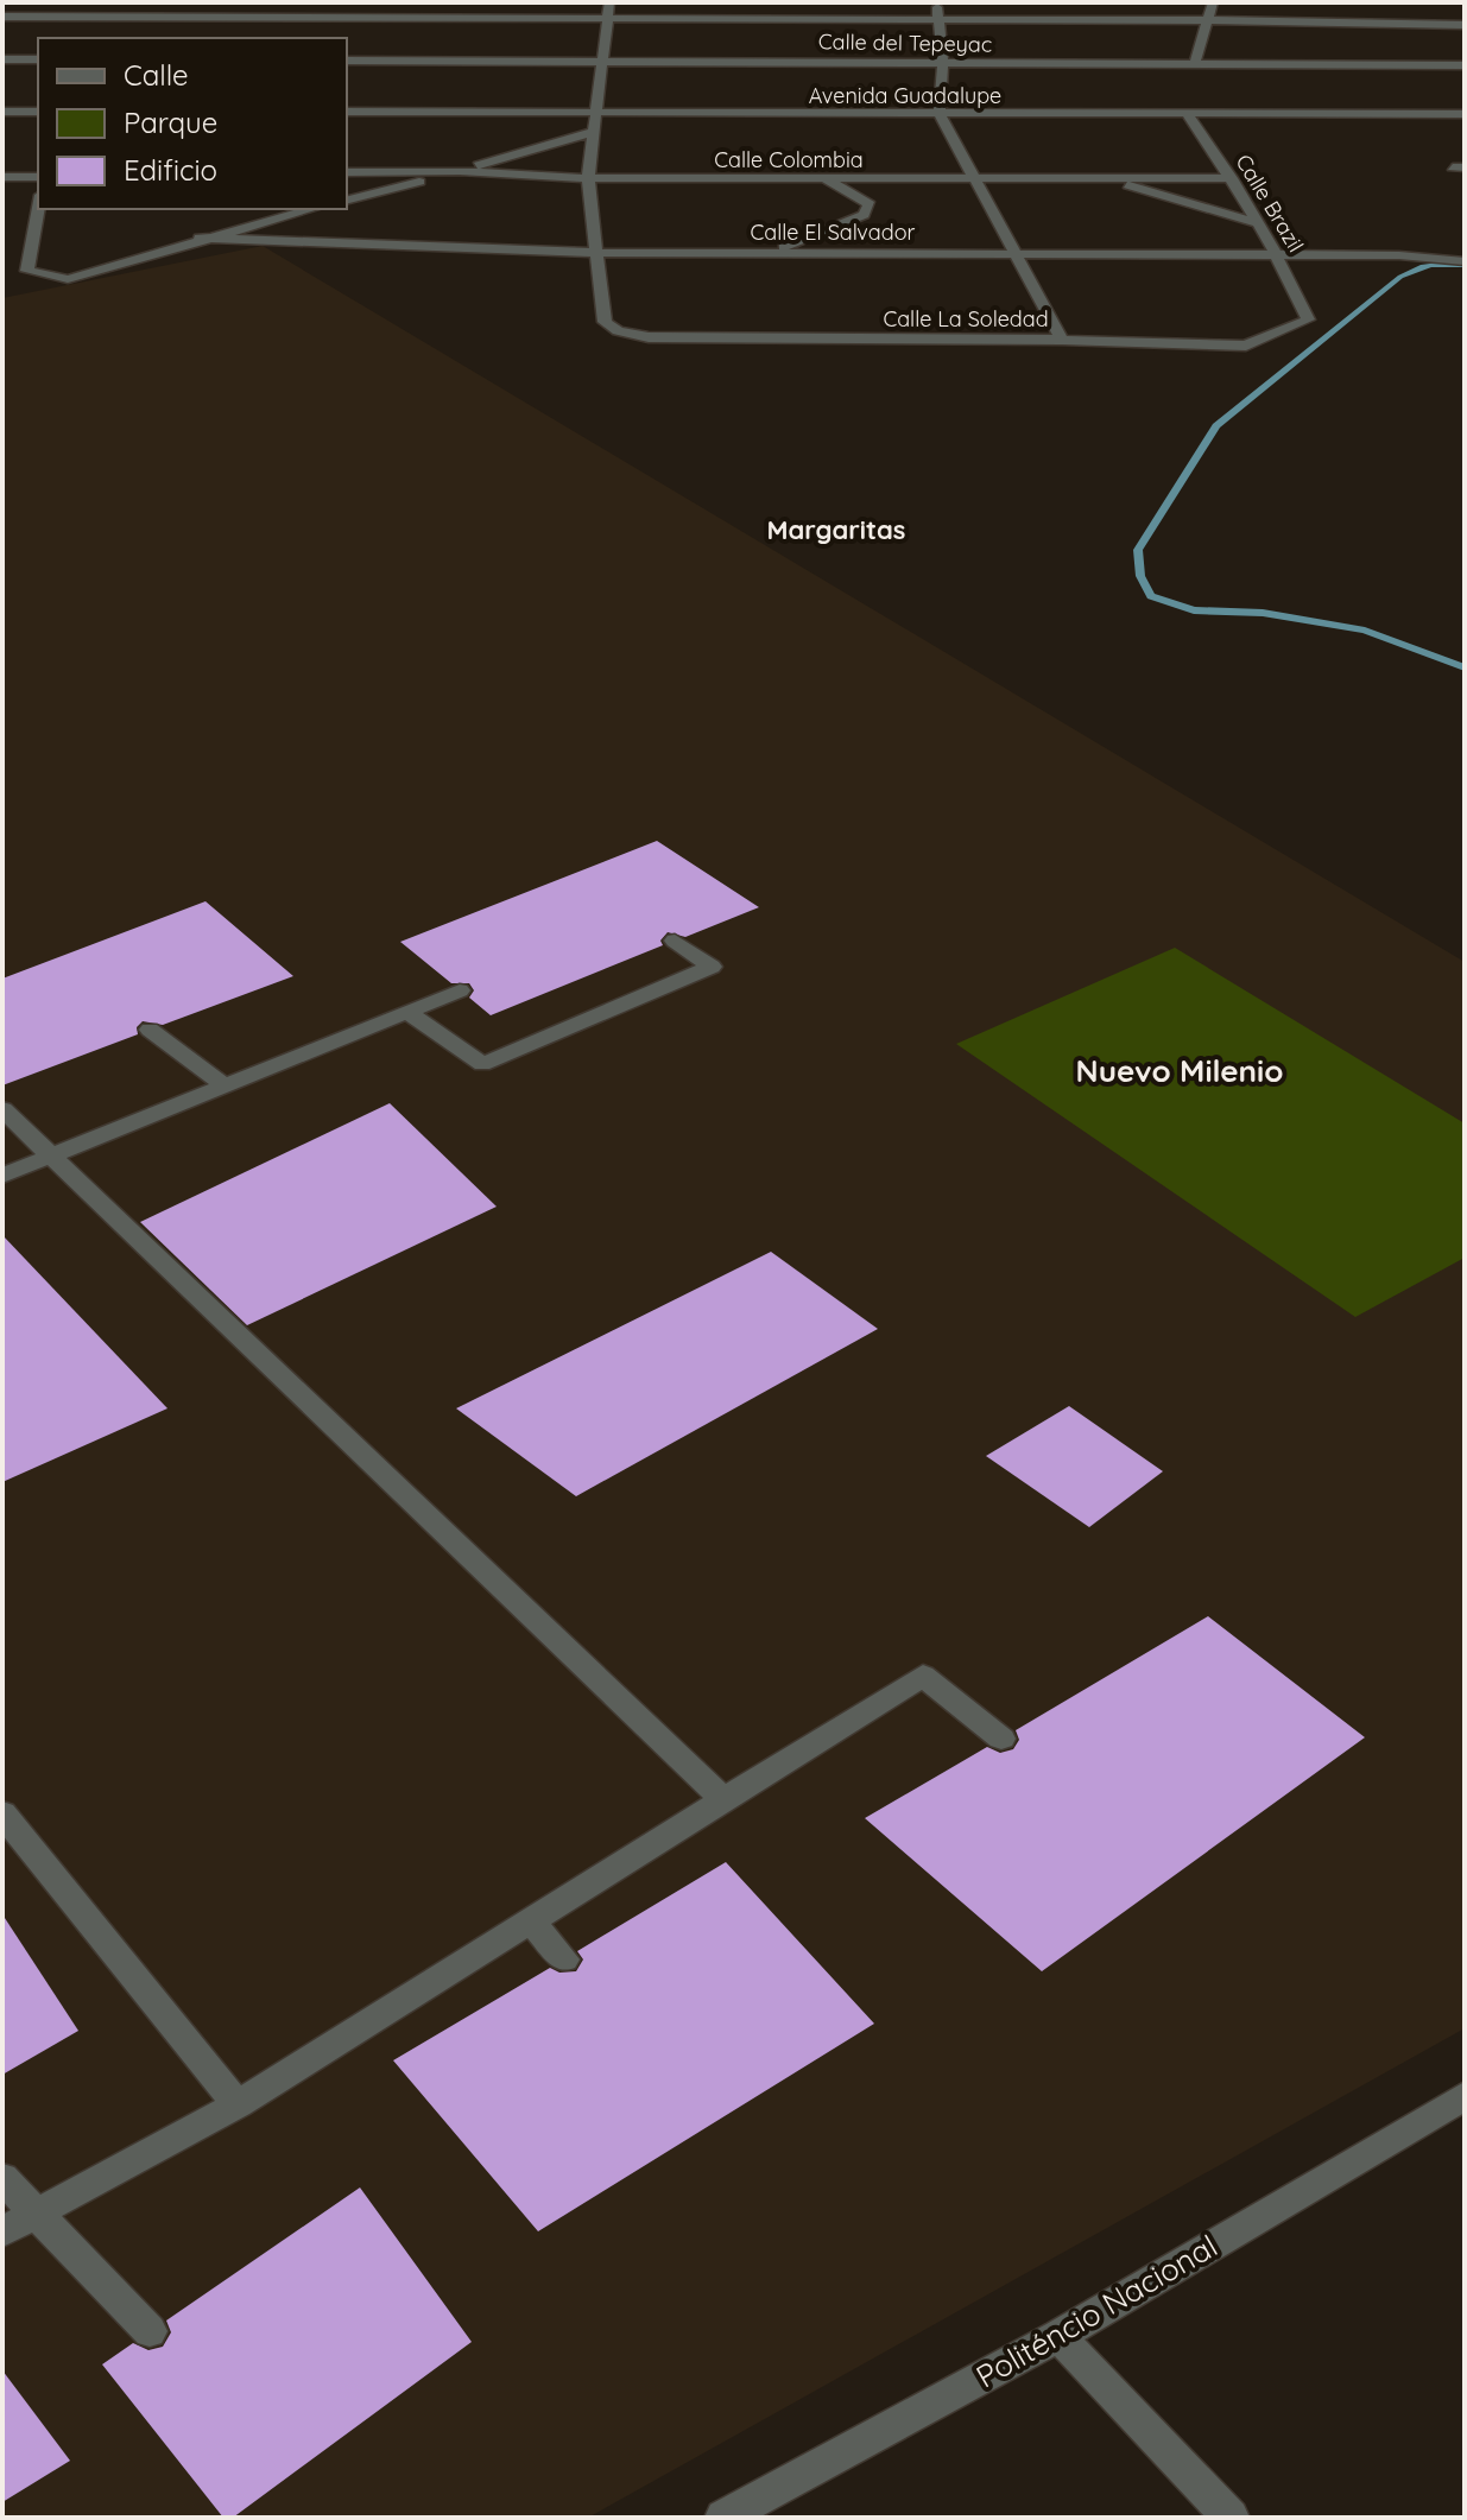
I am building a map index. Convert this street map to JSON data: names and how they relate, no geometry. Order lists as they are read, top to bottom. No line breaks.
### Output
{"streets":{"street":["Calle del Tepeyac","Avenida Guadalupe","Calle Colombia","Calle Brazil","Calle El Salvador","Calle La Soledad","Politéncio Nacional"]},"crossings":[["Avenida Guadalupe","Calle Brazil"],["Calle Colombia","Calle Brazil"],["Calle Brazil","Calle El Salvador"],["Calle Brazil","Calle La Soledad"],["Calle El Salvador","Calle La Soledad"]],"districts":["Margaritas","Nuevo Milenio"],"legend":["Calle","Parque","Edificio"]}
